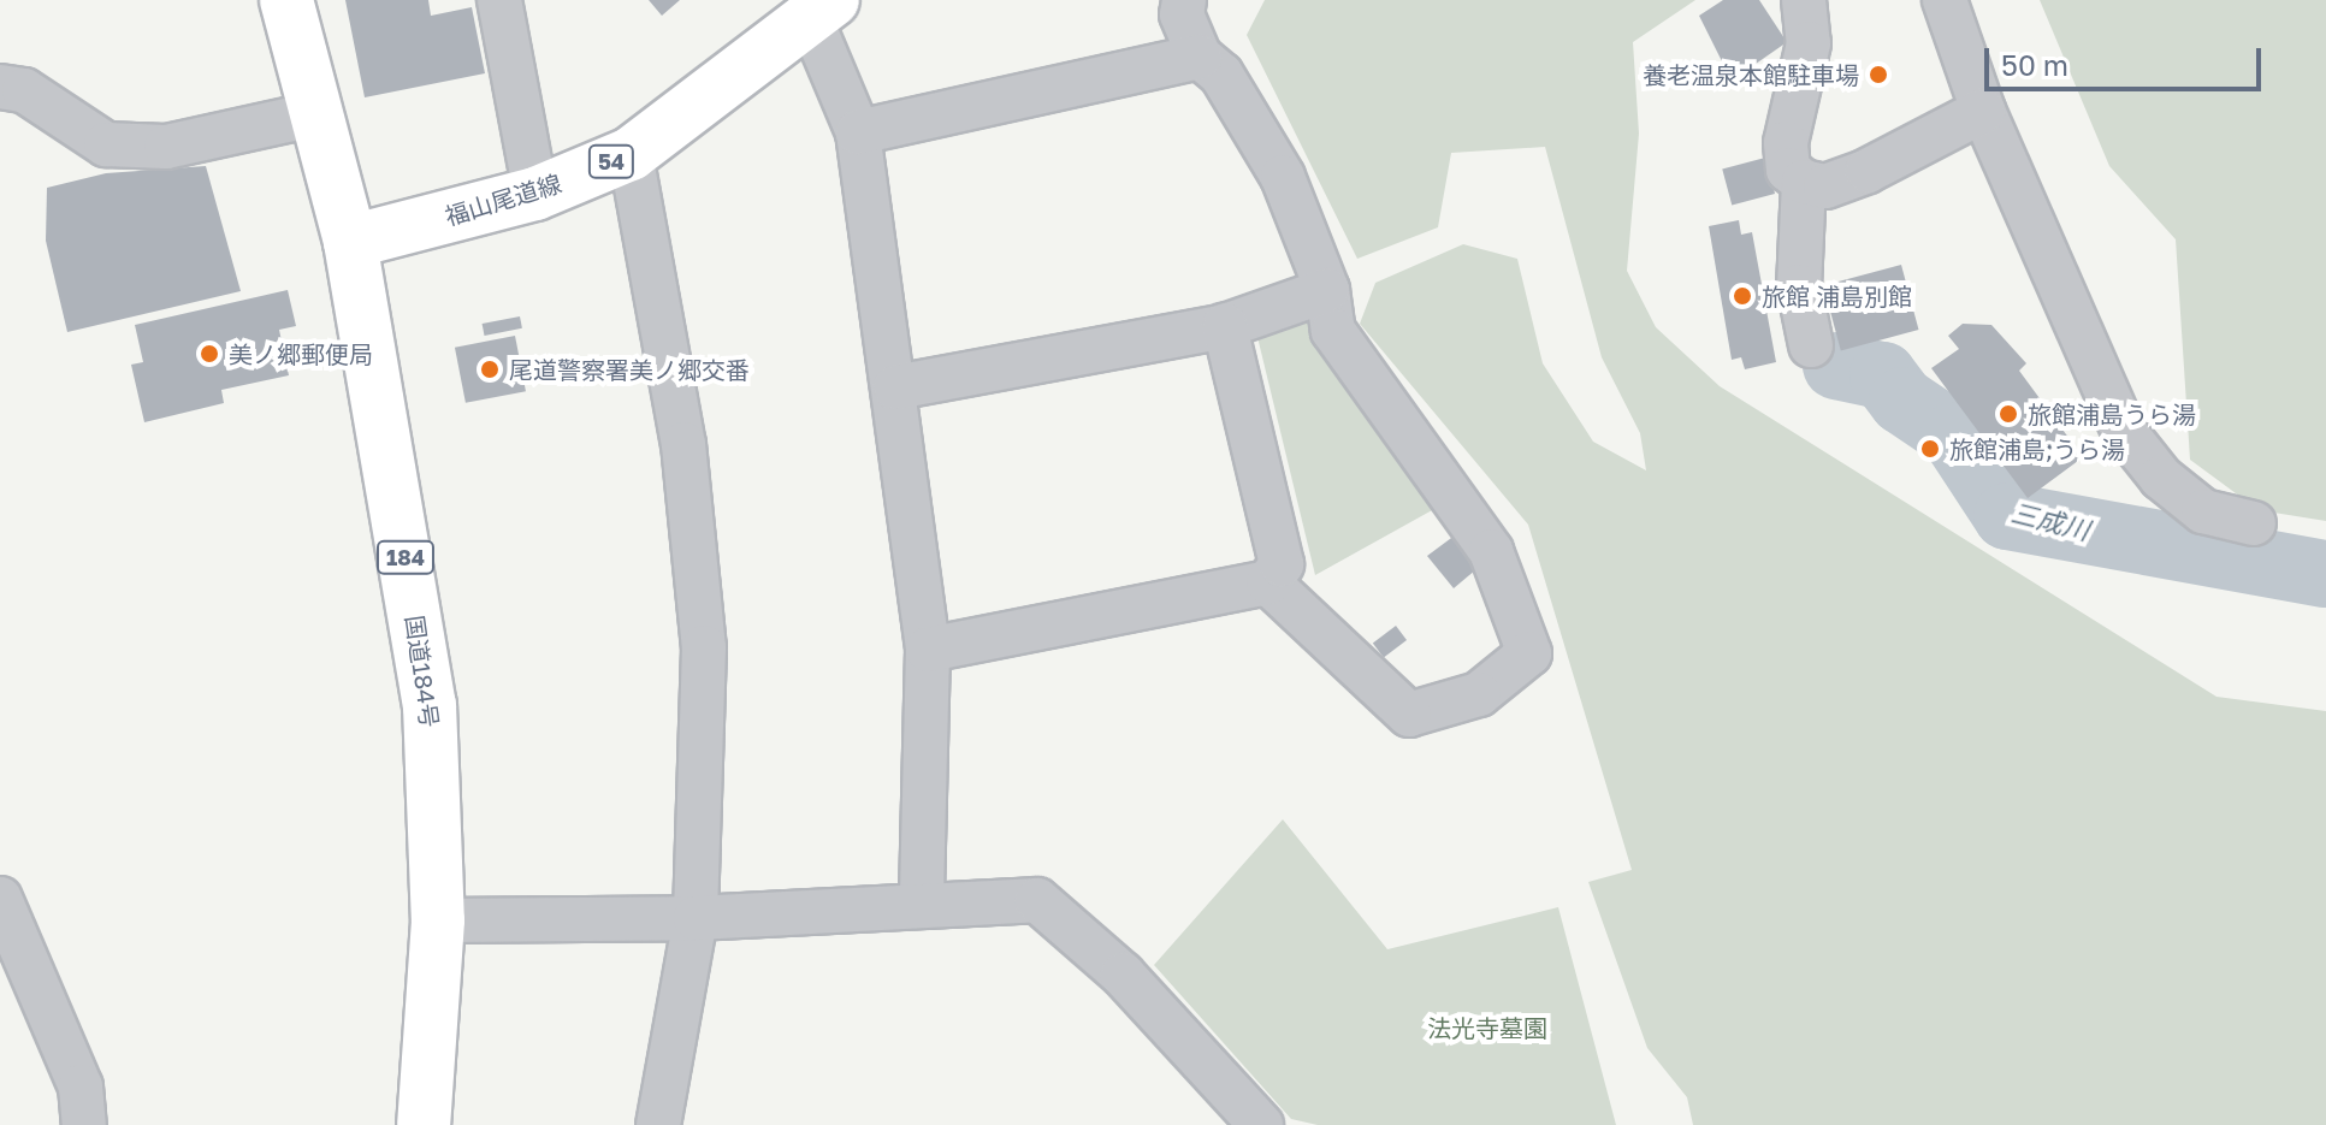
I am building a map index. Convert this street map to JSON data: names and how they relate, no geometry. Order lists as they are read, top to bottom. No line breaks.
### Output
{"streets":{"main road":["54","福山尾道線","184","国道184号"]},"crossings":[["福山尾道線","国道184号"]],"water":["三成川"],"parks":["法光寺墓園"],"places":["養老温泉本館駐車場","旅館 浦島別館","美ノ郷郵便局","尾道警察署美ノ郷交番","旅館浦島うら湯","旅館浦島;うら湯"],"scale_bar":"50 m"}
